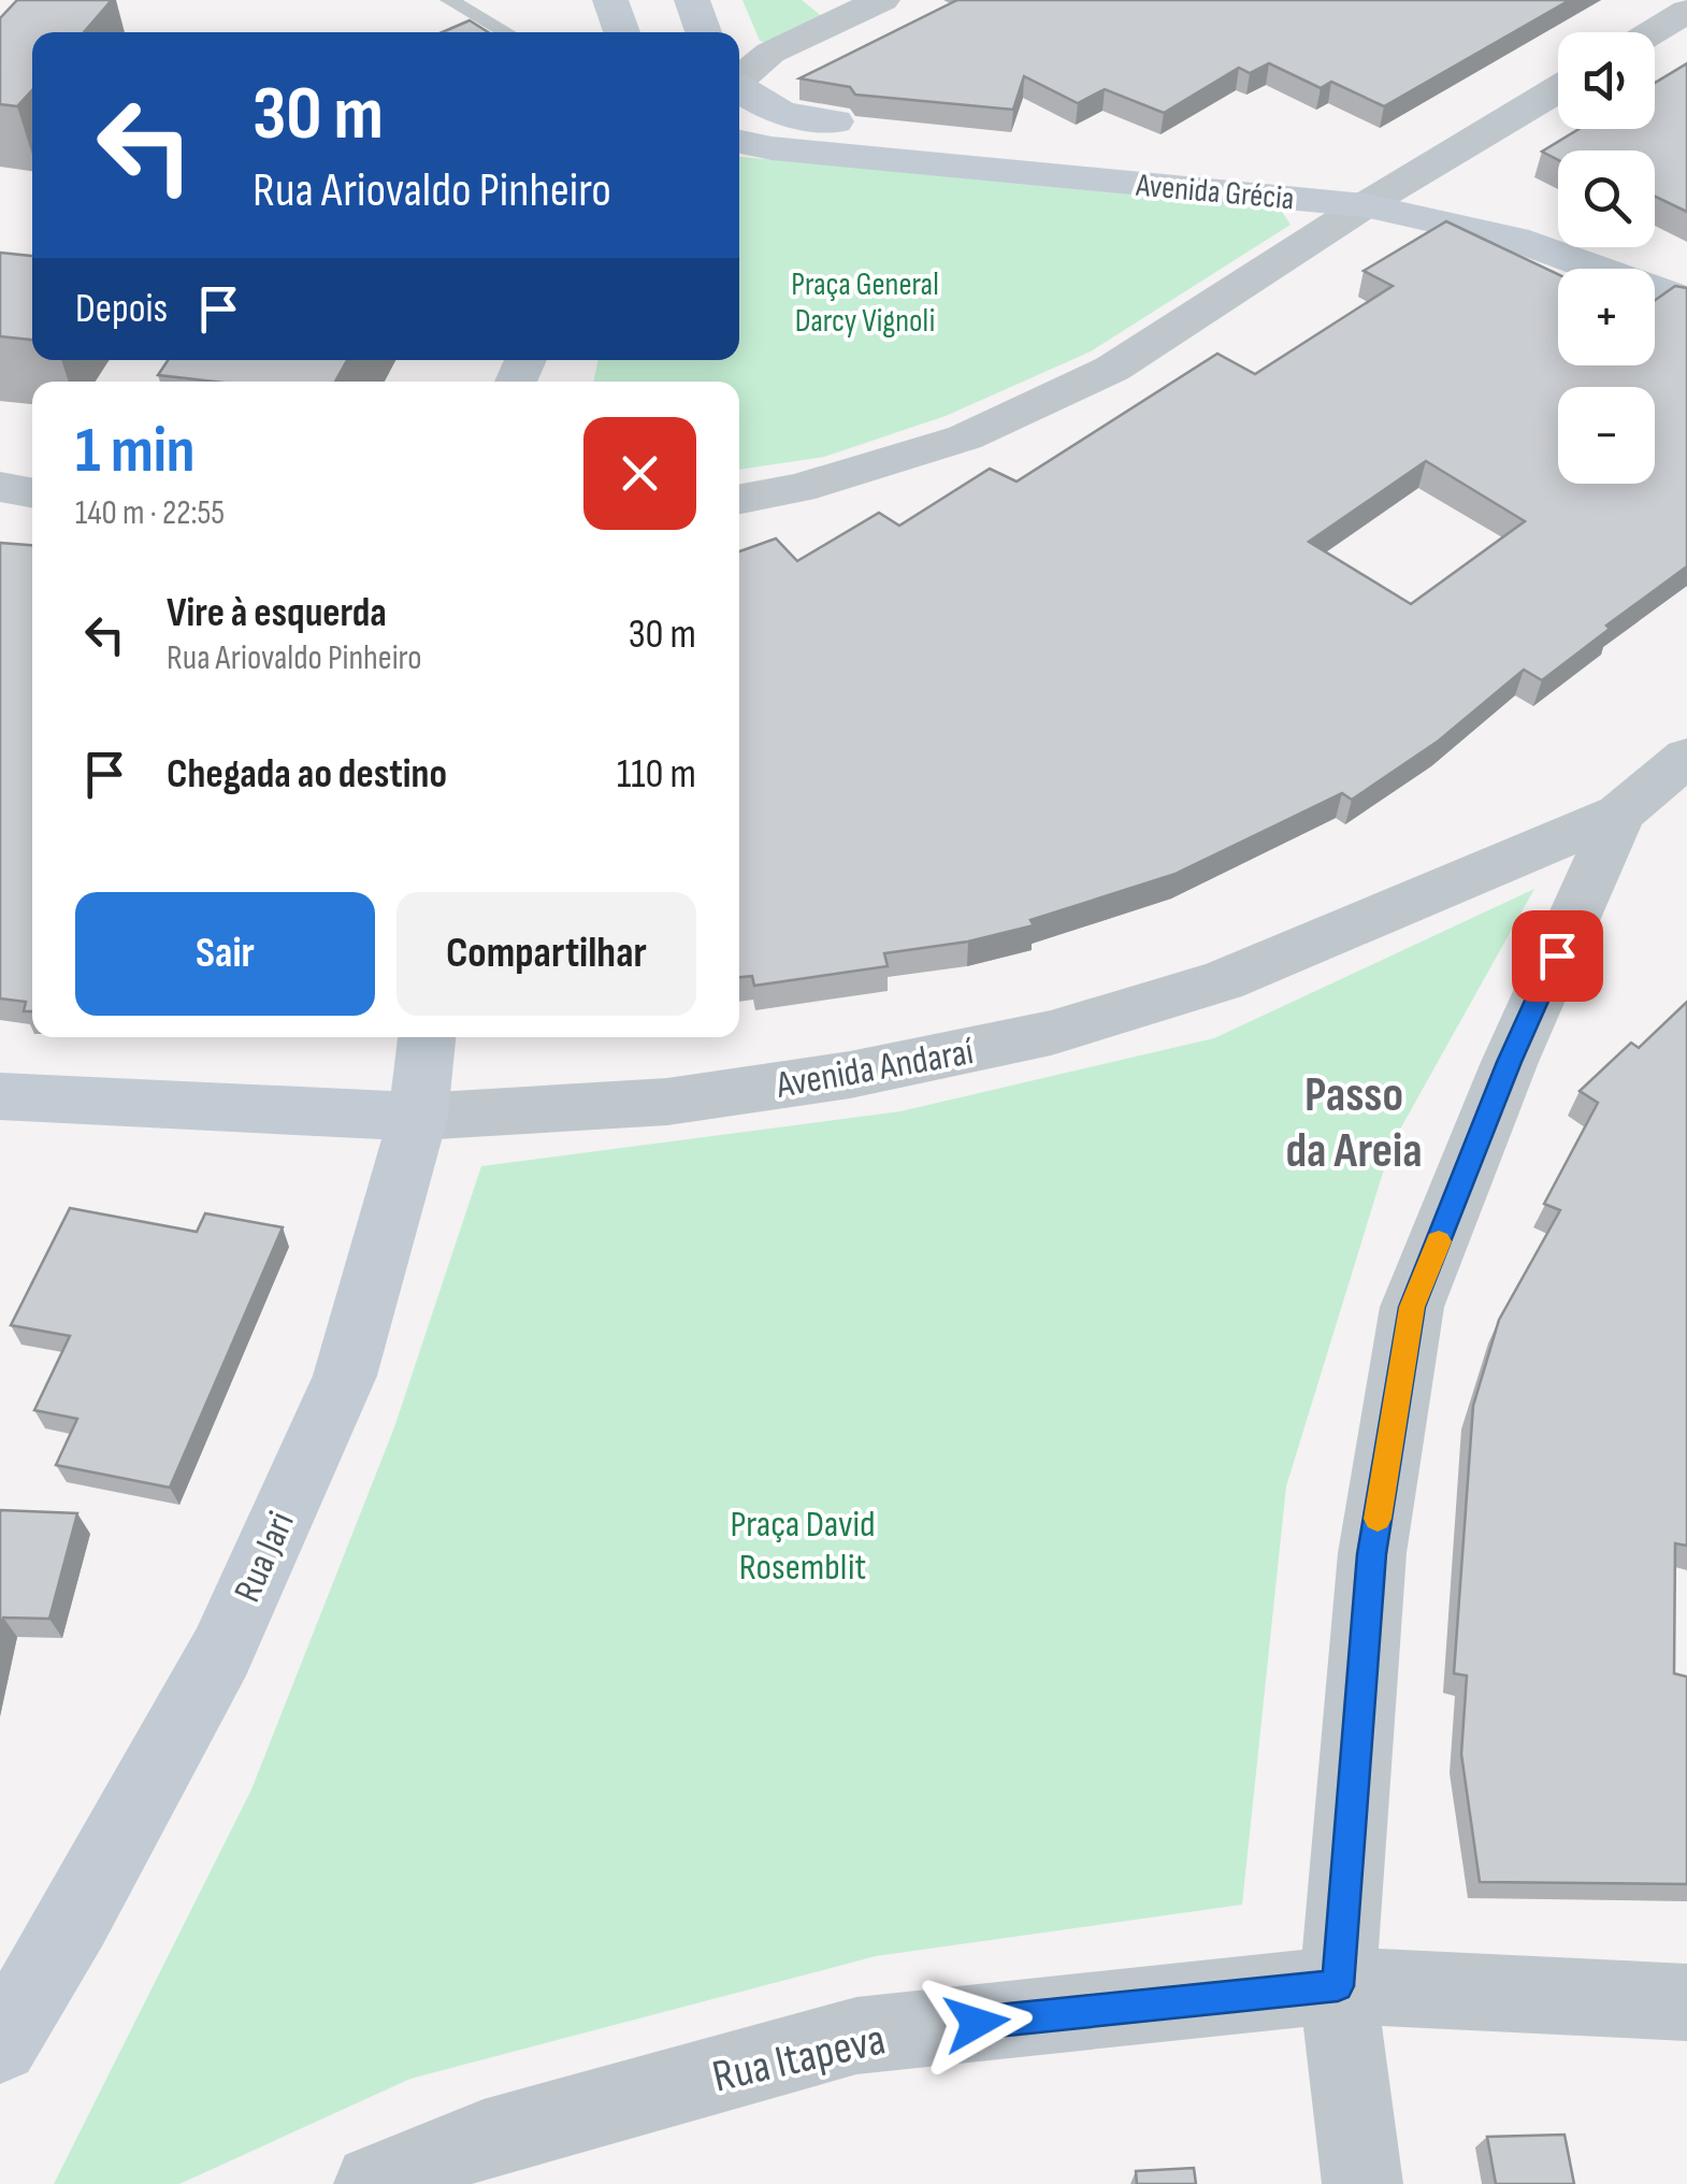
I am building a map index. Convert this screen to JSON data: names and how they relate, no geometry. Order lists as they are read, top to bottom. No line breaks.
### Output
{"streets":{"main road":["Avenida Grécia","Avenida Andaraí","Rua Jari"],"street":["Rua Itapeva"]},"crossings":[["Avenida Andaraí","Rua Jari"]],"districts":["Passo da Areia"],"parks":["Praça General Darcy Vignoli","Praça David Rosemblit"],"page":{"map_buttons":["+","−"],"turn":["30 m","Rua Ariovaldo Pinheiro"],"then":"Depois","heading":["1 min","140 m · 22:55"],"list":[{"name":"Vire à esquerda","note":"Rua Ariovaldo Pinheiro","value":"30 m"},{"name":"Chegada ao destino","value":"110 m"}],"buttons":["Sair","Compartilhar"]}}
